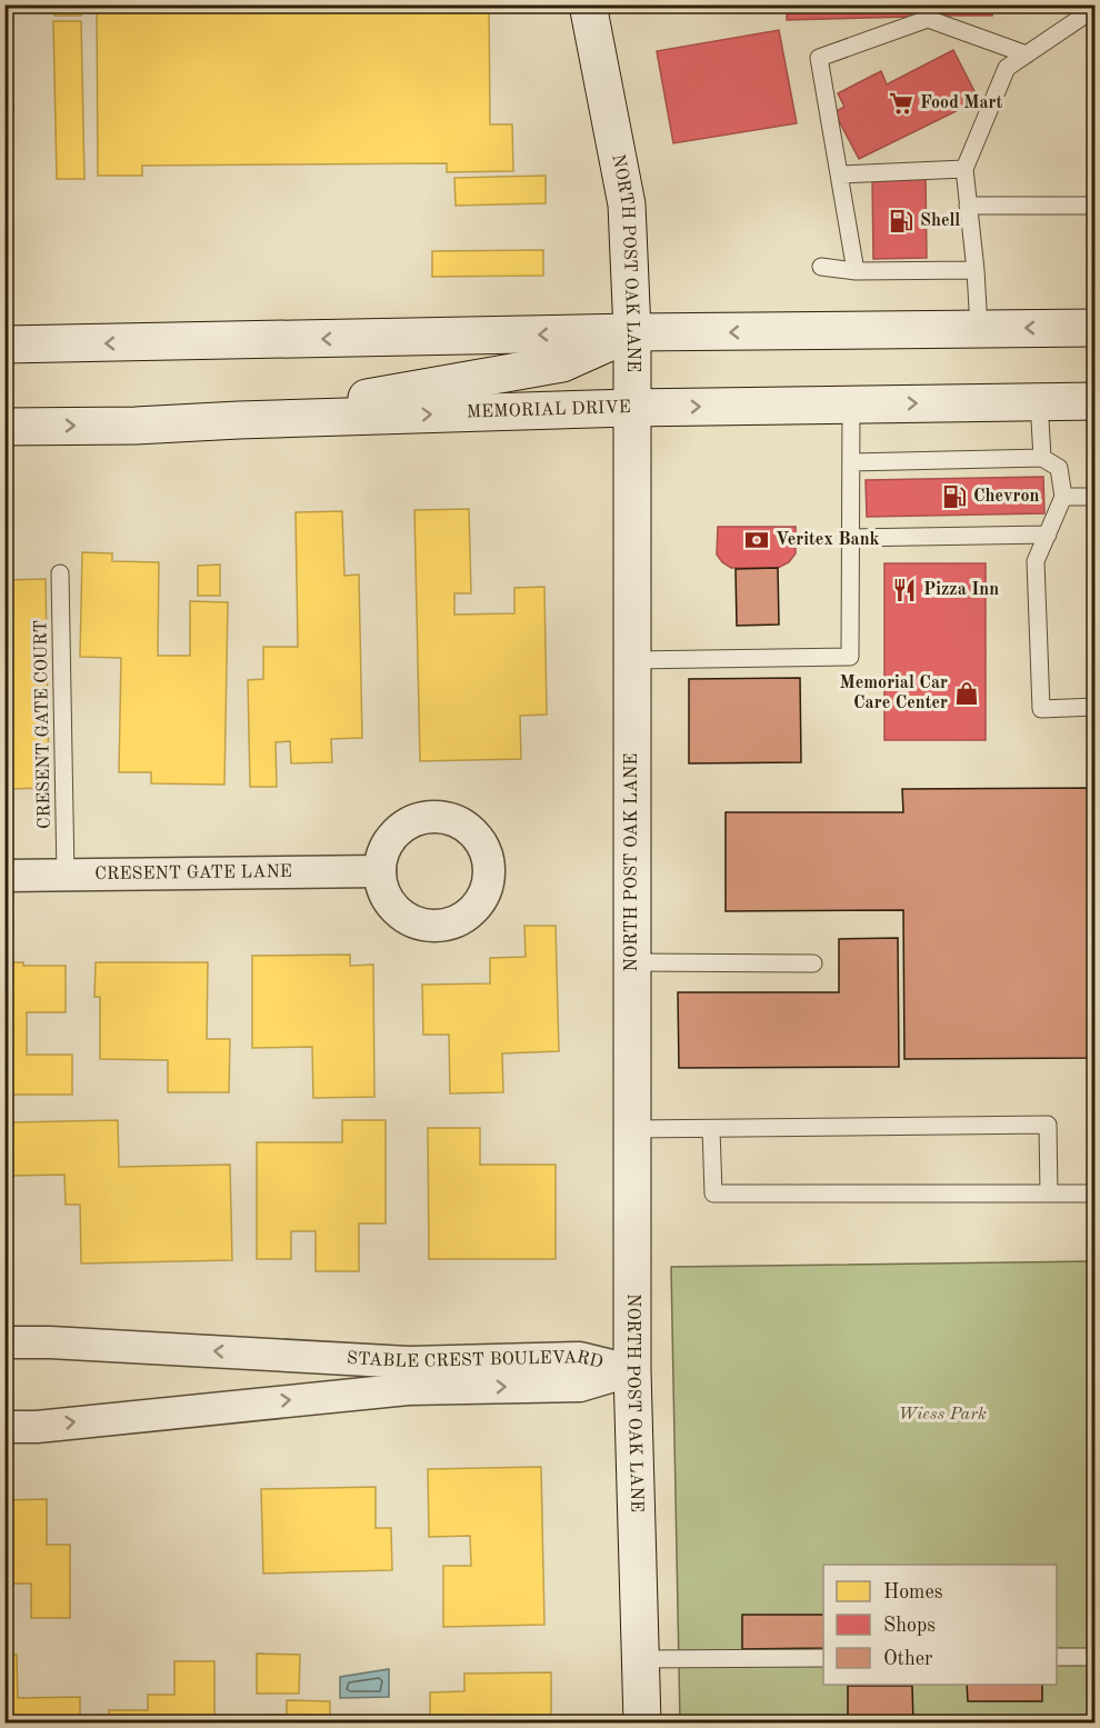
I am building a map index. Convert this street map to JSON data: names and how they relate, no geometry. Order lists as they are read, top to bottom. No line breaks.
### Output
{"streets":{"main road":["NORTH POST OAK LANE","MEMORIAL DRIVE"],"street":["CRESENT GATE LANE","STABLE CREST BOULEVARD"],"lane":["CRESENT GATE COURT"]},"crossings":[["NORTH POST OAK LANE","MEMORIAL DRIVE"],["NORTH POST OAK LANE","STABLE CREST BOULEVARD"],["CRESENT GATE COURT","CRESENT GATE LANE"]],"parks":["Wiess Park"],"places":{"supermarket":["Food Mart"],"fuel station":["Shell","Chevron"],"bank":["Veritex Bank"],"restaurant":["Pizza Inn"],"shop":["Memorial Car Care Center"]},"legend":["Homes","Shops","Other"]}
